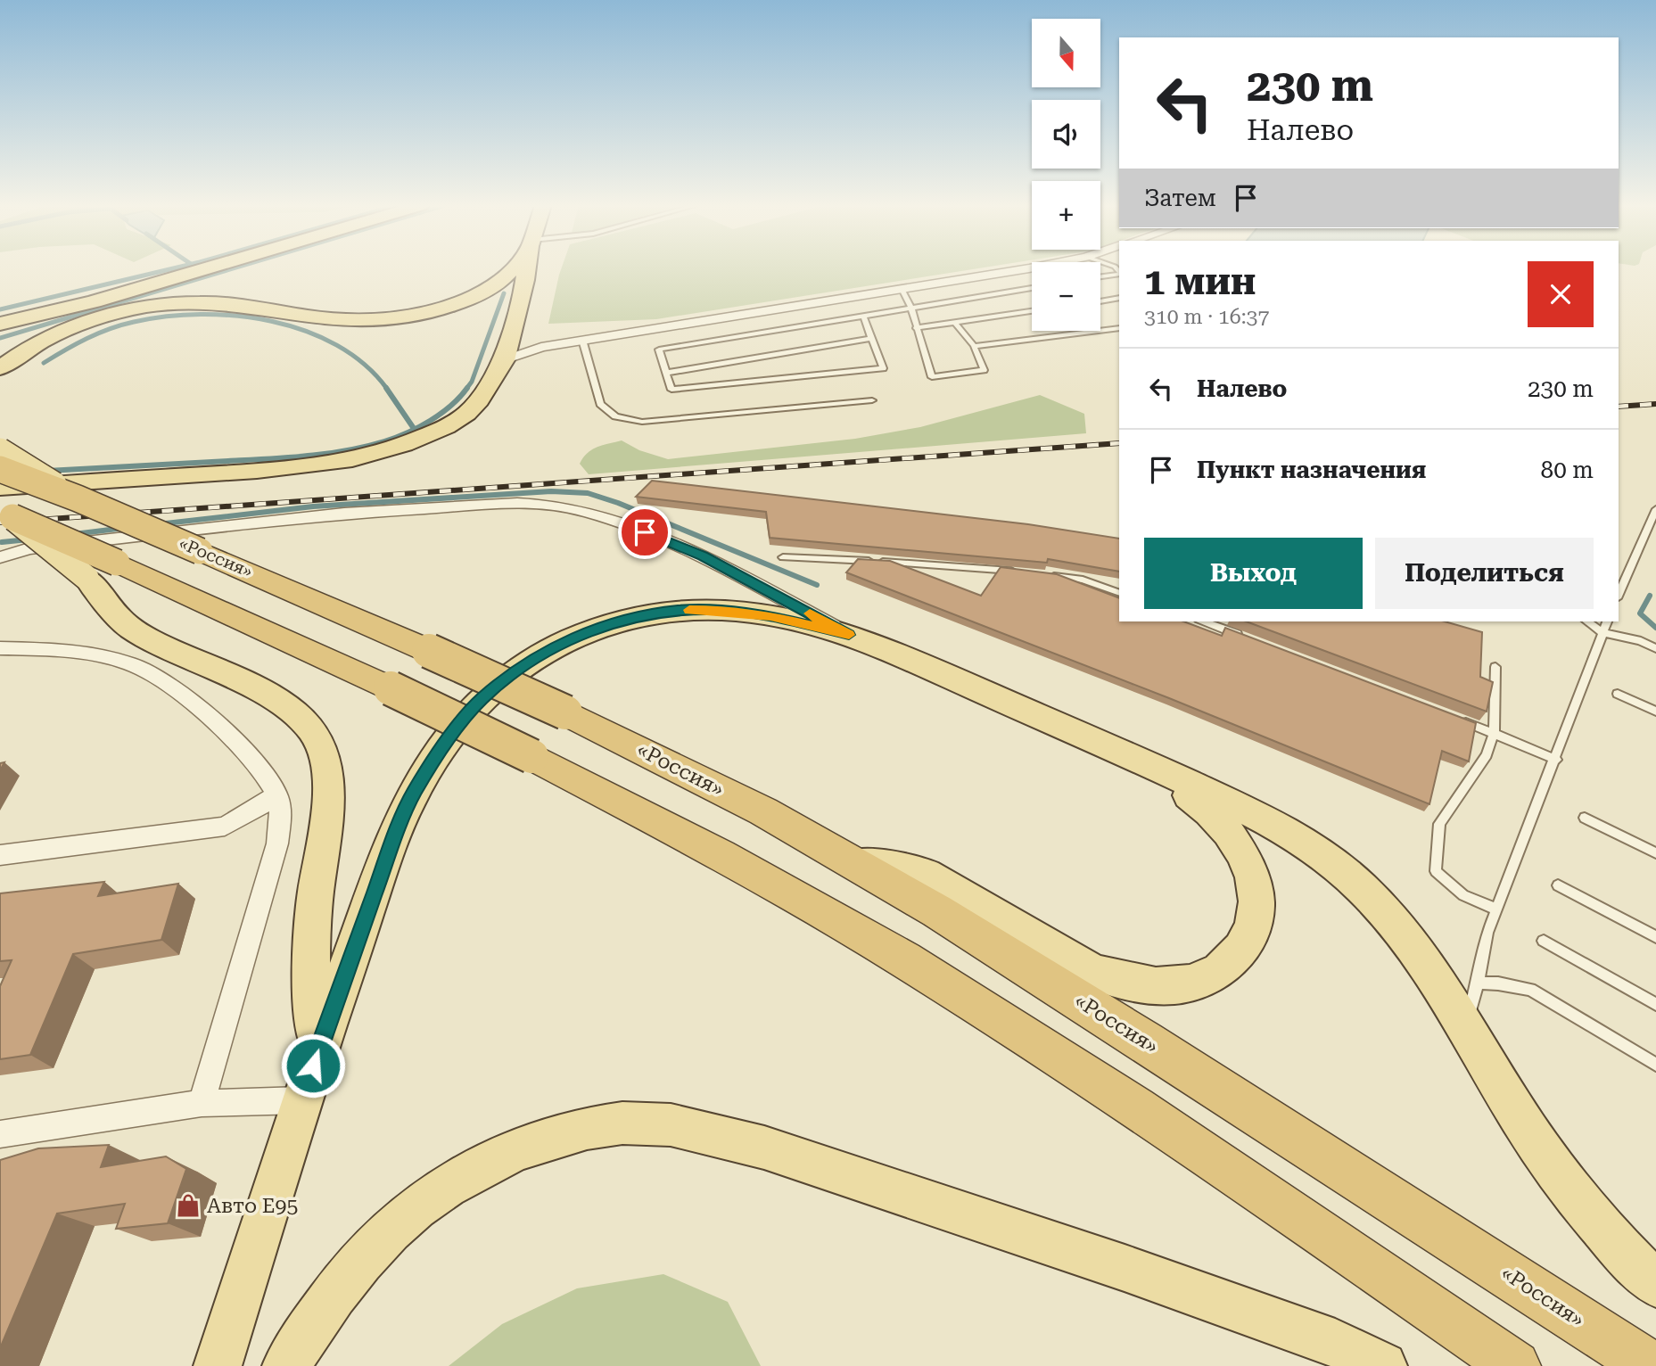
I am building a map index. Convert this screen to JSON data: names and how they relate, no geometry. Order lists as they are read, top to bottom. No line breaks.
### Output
{"streets":{"highway":["«Россия»"]},"places":{"shop":["Авто E95"]},"north":"bottom","page":{"map_buttons":["+","−"],"turn":["230 m","Налево"],"then":"Затем","heading":["1 мин","310 m · 16:37"],"list":[{"name":"Налево","value":"230 m"},{"name":"Пункт назначения","value":"80 m"}],"buttons":["Выход","Поделиться"]}}
